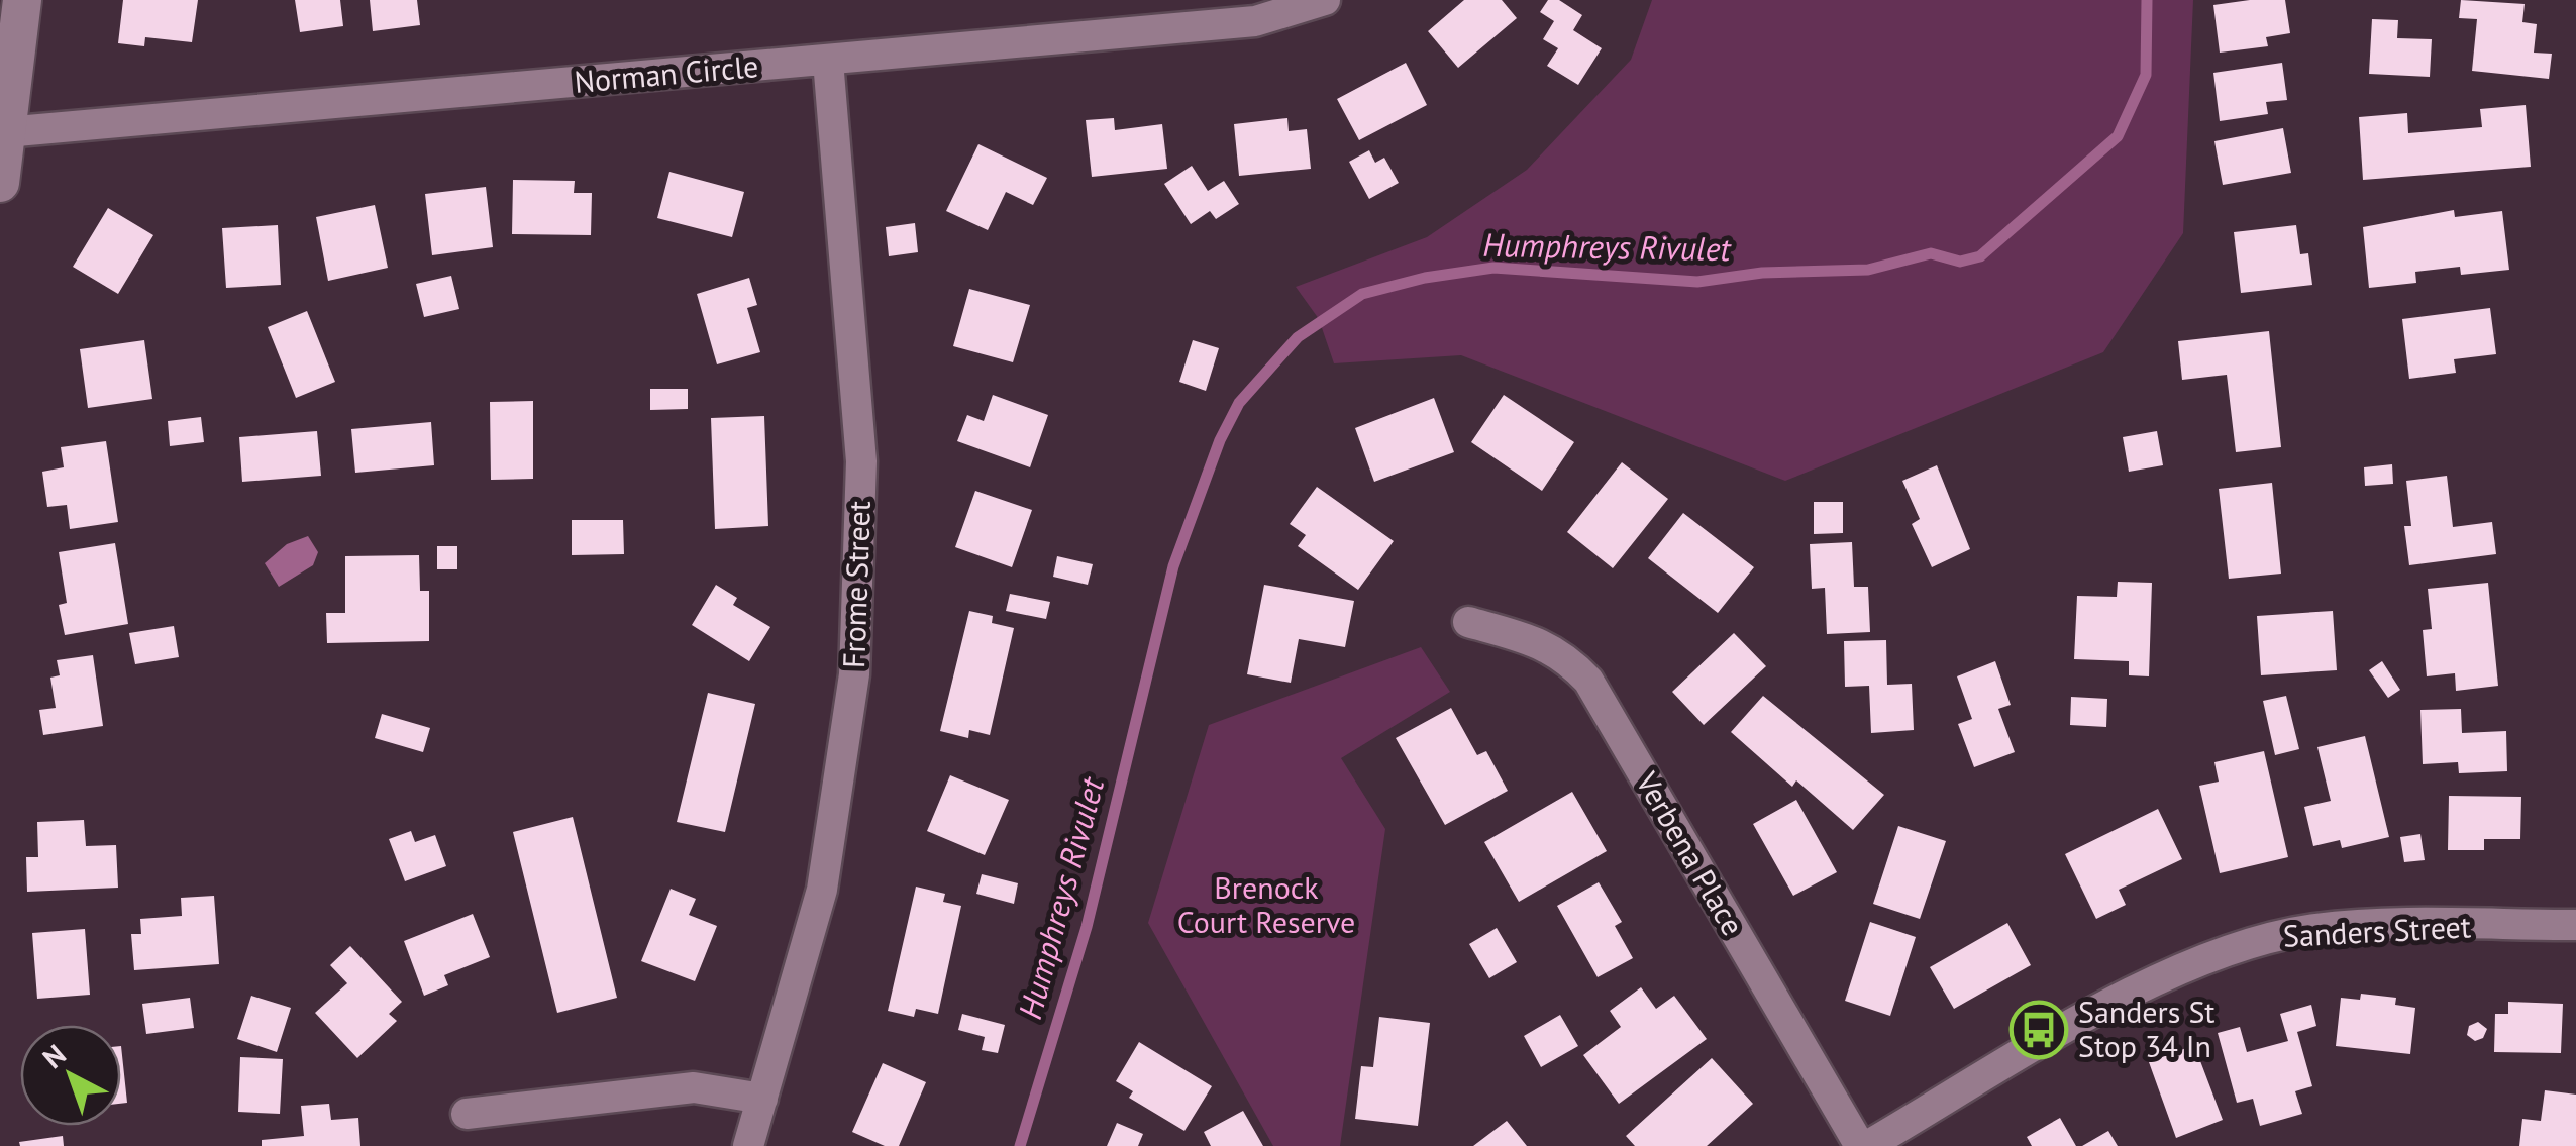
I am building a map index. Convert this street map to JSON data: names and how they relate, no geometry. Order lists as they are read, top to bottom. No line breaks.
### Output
{"streets":{"street":["Norman Circle","Frome Street","Verbena Place","Sanders Street"]},"crossings":[["Norman Circle","Frome Street"],["Verbena Place","Sanders Street"]],"water":["Humphreys Rivulet"],"parks":["Brenock Court Reserve"],"places":{"bus stop":["Sanders St Stop 34 In"]},"north":"top left"}
